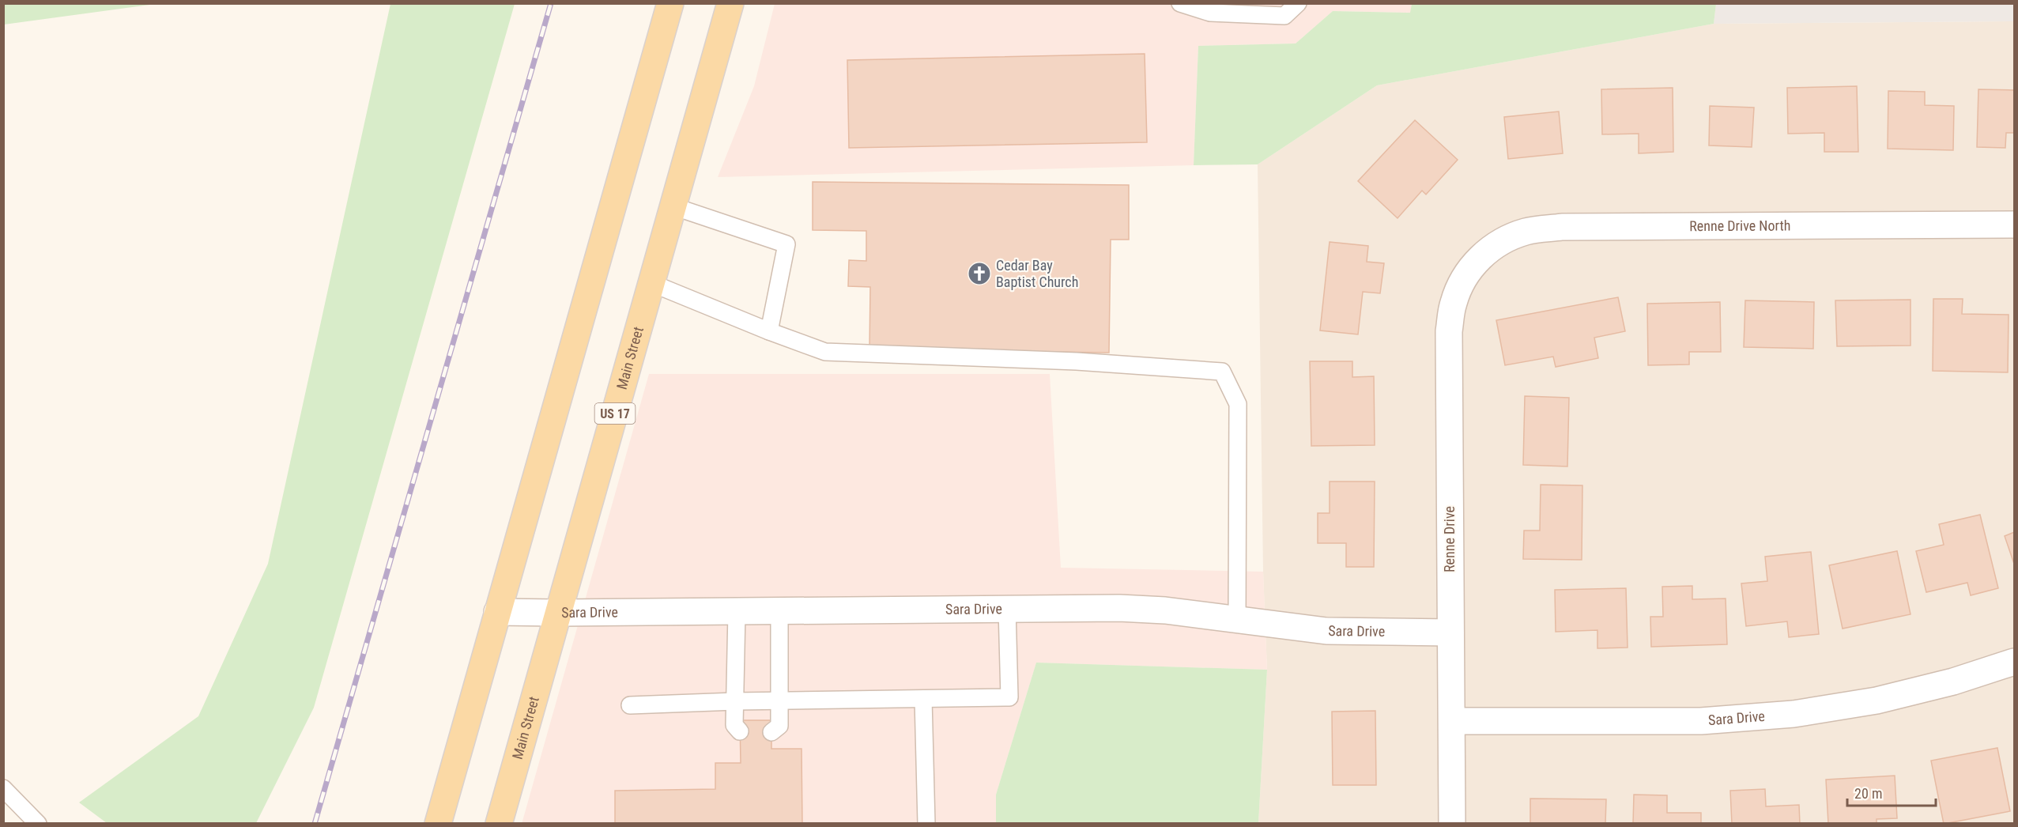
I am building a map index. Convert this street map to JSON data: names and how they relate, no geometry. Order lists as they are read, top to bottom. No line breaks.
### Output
{"streets":{"main road":["Main Street","US 17"],"street":["Renne Drive North","Renne Drive","Sara Drive"]},"crossings":[["Renne Drive North","Renne Drive"],["Main Street","Sara Drive"],["Renne Drive","Sara Drive"]],"places":{"church":["Cedar Bay Baptist Church"]},"scale_bar":"20 m"}
